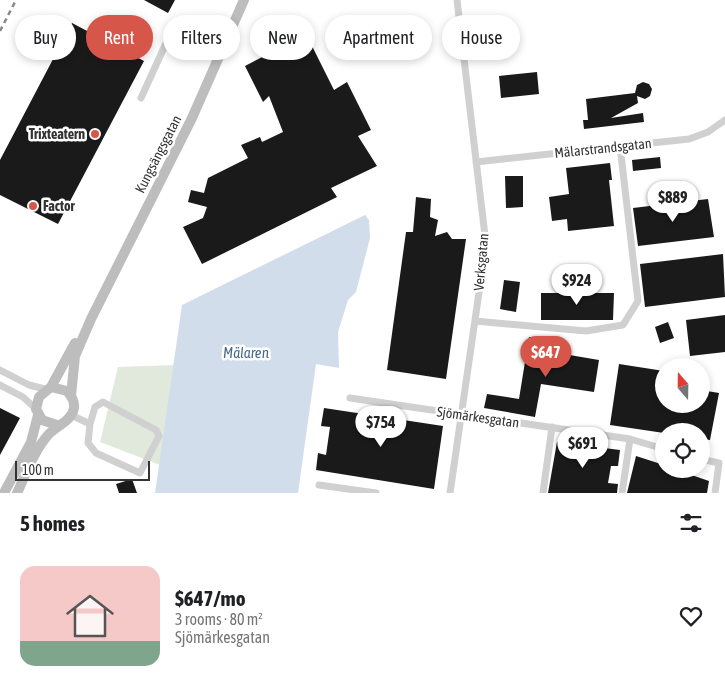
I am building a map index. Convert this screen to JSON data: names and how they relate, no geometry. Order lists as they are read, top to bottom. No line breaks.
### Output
{"streets":{"main road":["Kungsängsgatan"],"street":["Mälarstrandsgatan","Verksgatan","Sjömärkesgatan"]},"crossings":[["Mälarstrandsgatan","Verksgatan"],["Verksgatan","Sjömärkesgatan"]],"water":["Mälaren"],"places":["Trixteatern","Factor"],"scale_bar":"100 m","north":"top","page":{"chip":["Buy","Rent","Filters","New","Apartment","House"],"price":["$889","$924","$647","$754","$691"],"scale":"100 m","heading":"5 homes","list":[{"name":"$647/mo","note":"3 rooms · 80 m² · Sjömärkesgatan"}]}}
